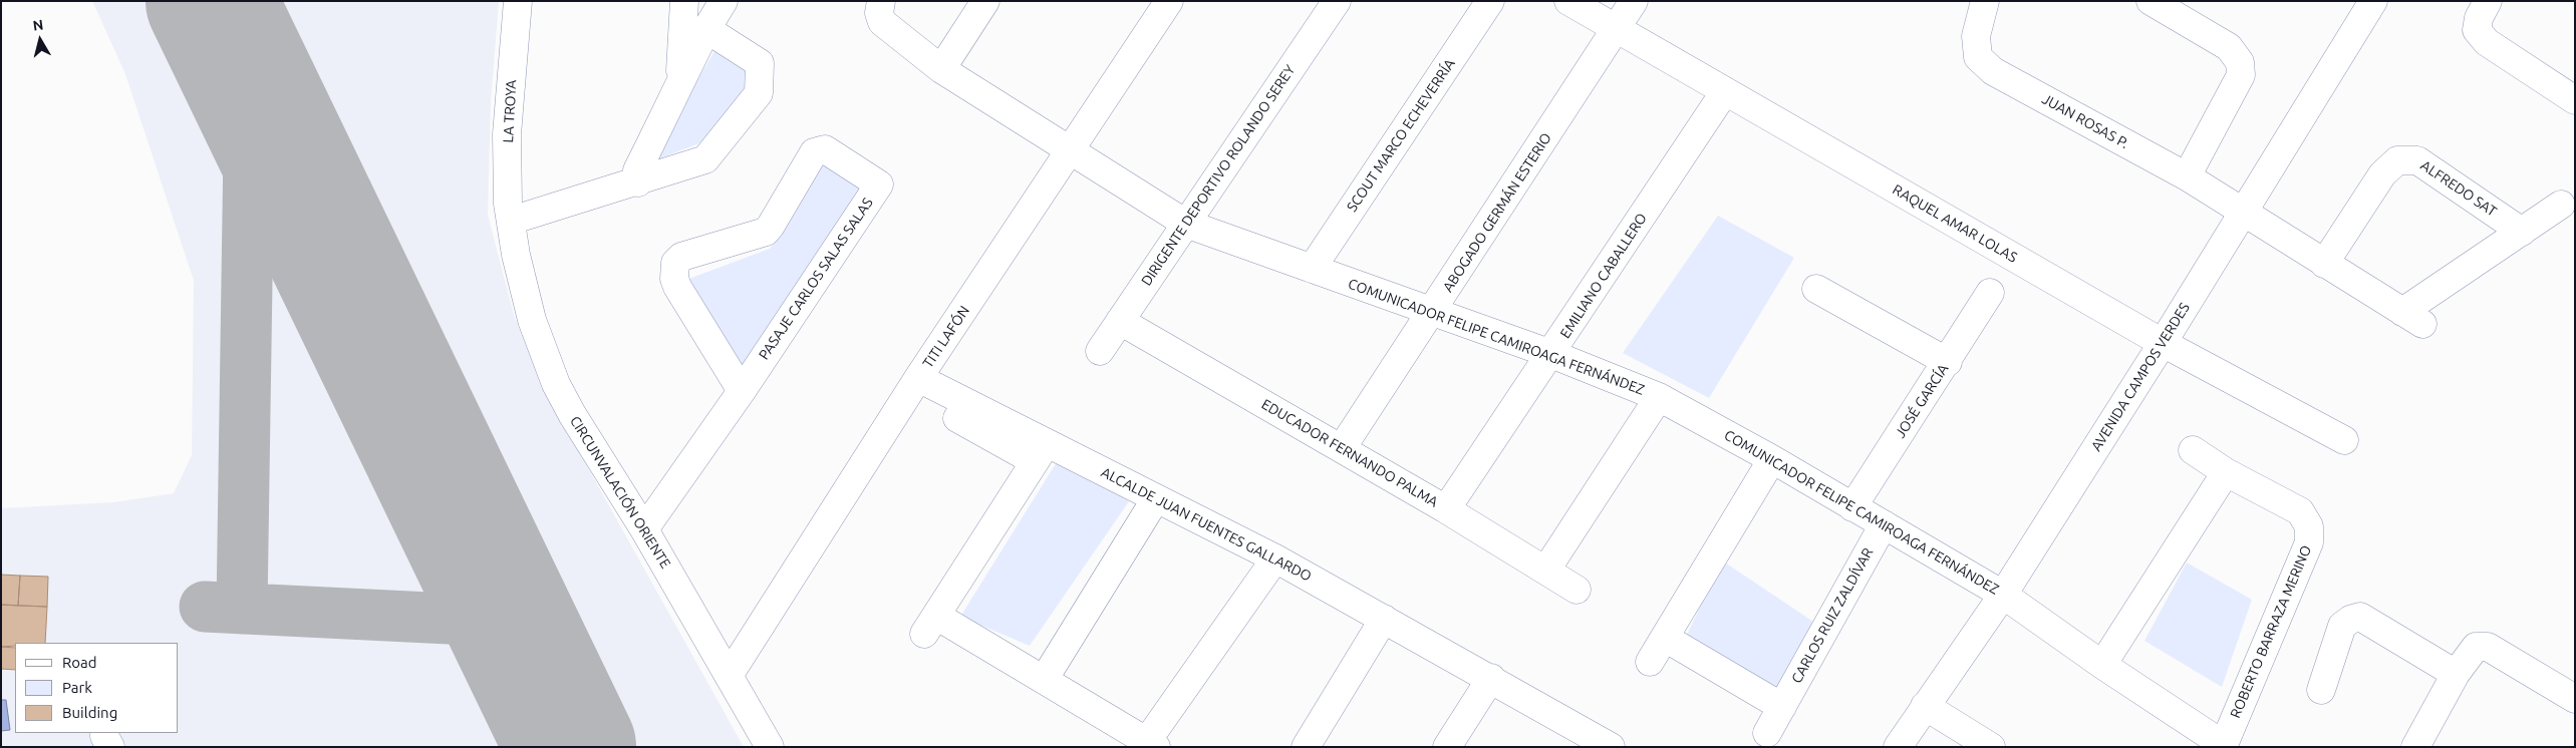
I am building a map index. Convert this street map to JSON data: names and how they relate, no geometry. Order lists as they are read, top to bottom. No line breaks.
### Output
{"streets":{"street":["LA TROYA","JUAN ROSAS P.","SCOUT MARCO ECHEVERRÍA","DIRIGENTE DEPORTIVO ROLANDO SEREY","ALFREDO SAT","ABOGADO GERMÁN ESTERIO","RAQUEL AMAR LOLAS","EMILIANO CABALLERO","PASAJE CARLOS SALAS SALAS","TITI LAFÓN","COMUNICADOR FELIPE CAMIROAGA FERNÁNDEZ","AVENIDA CAMPOS VERDES","JOSÉ GARCÍA","EDUCADOR FERNANDO PALMA","CIRCUNVALACIÓN ORIENTE","ALCALDE JUAN FUENTES GALLARDO","CARLOS RUIZ ZALDÍVAR","ROBERTO BARRAZA MERINO"]},"crossings":[["LA TROYA","CIRCUNVALACIÓN ORIENTE"],["JUAN ROSAS P.","AVENIDA CAMPOS VERDES"],["SCOUT MARCO ECHEVERRÍA","COMUNICADOR FELIPE CAMIROAGA FERNÁNDEZ"],["DIRIGENTE DEPORTIVO ROLANDO SEREY","COMUNICADOR FELIPE CAMIROAGA FERNÁNDEZ"],["DIRIGENTE DEPORTIVO ROLANDO SEREY","EDUCADOR FERNANDO PALMA"],["ABOGADO GERMÁN ESTERIO","RAQUEL AMAR LOLAS"],["ABOGADO GERMÁN ESTERIO","COMUNICADOR FELIPE CAMIROAGA FERNÁNDEZ"],["ABOGADO GERMÁN ESTERIO","EDUCADOR FERNANDO PALMA"],["RAQUEL AMAR LOLAS","EMILIANO CABALLERO"],["RAQUEL AMAR LOLAS","AVENIDA CAMPOS VERDES"],["EMILIANO CABALLERO","COMUNICADOR FELIPE CAMIROAGA FERNÁNDEZ"],["EMILIANO CABALLERO","EDUCADOR FERNANDO PALMA"],["PASAJE CARLOS SALAS SALAS","CIRCUNVALACIÓN ORIENTE"],["TITI LAFÓN","COMUNICADOR FELIPE CAMIROAGA FERNÁNDEZ"],["TITI LAFÓN","CIRCUNVALACIÓN ORIENTE"],["TITI LAFÓN","ALCALDE JUAN FUENTES GALLARDO"],["COMUNICADOR FELIPE CAMIROAGA FERNÁNDEZ","AVENIDA CAMPOS VERDES"],["COMUNICADOR FELIPE CAMIROAGA FERNÁNDEZ","JOSÉ GARCÍA"],["COMUNICADOR FELIPE CAMIROAGA FERNÁNDEZ","CARLOS RUIZ ZALDÍVAR"],["COMUNICADOR FELIPE CAMIROAGA FERNÁNDEZ","ROBERTO BARRAZA MERINO"]],"legend":["Road","Park","Building"],"north":"top"}
